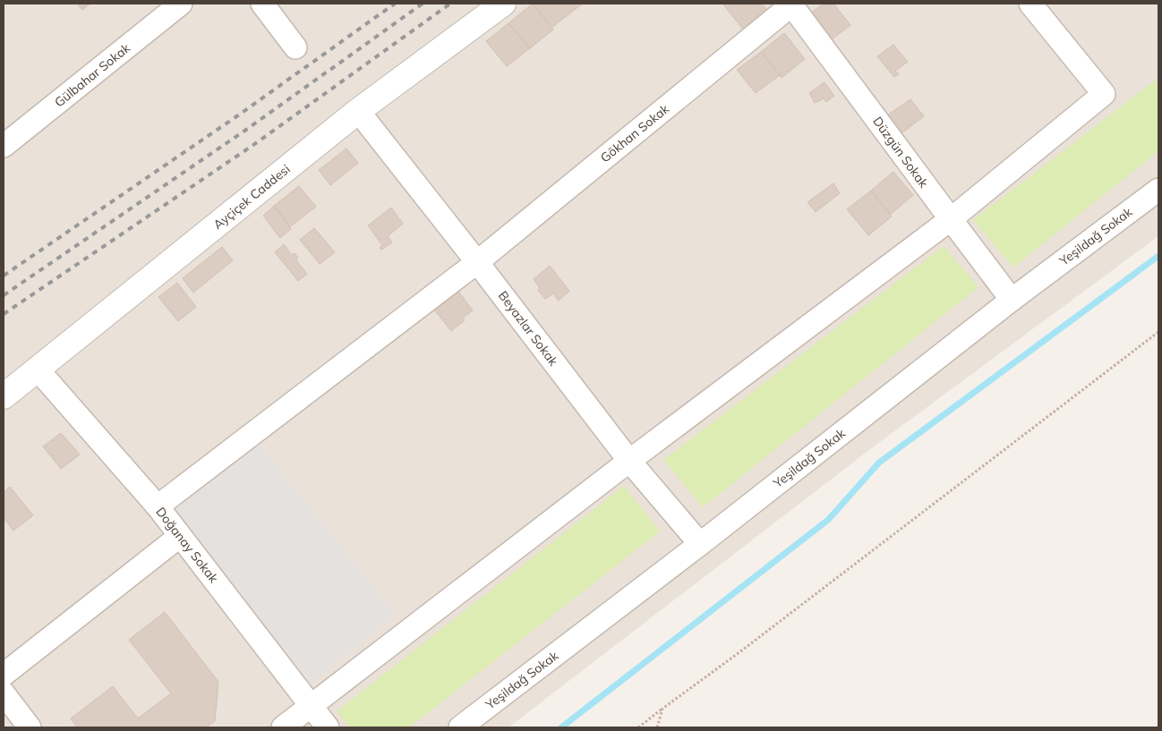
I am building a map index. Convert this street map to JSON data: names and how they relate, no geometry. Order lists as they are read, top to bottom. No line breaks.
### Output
{"streets":{"street":["Gülbahar Sokak","Gökhan Sokak","Düzgün Sokak","Ayçiçek Caddesi","Yeşildağ Sokak","Beyazlar Sokak","Doğanay Sokak"]},"crossings":[["Gökhan Sokak","Düzgün Sokak"],["Gökhan Sokak","Beyazlar Sokak"],["Gökhan Sokak","Doğanay Sokak"],["Düzgün Sokak","Yeşildağ Sokak"],["Ayçiçek Caddesi","Beyazlar Sokak"],["Ayçiçek Caddesi","Doğanay Sokak"],["Yeşildağ Sokak","Beyazlar Sokak"]]}
